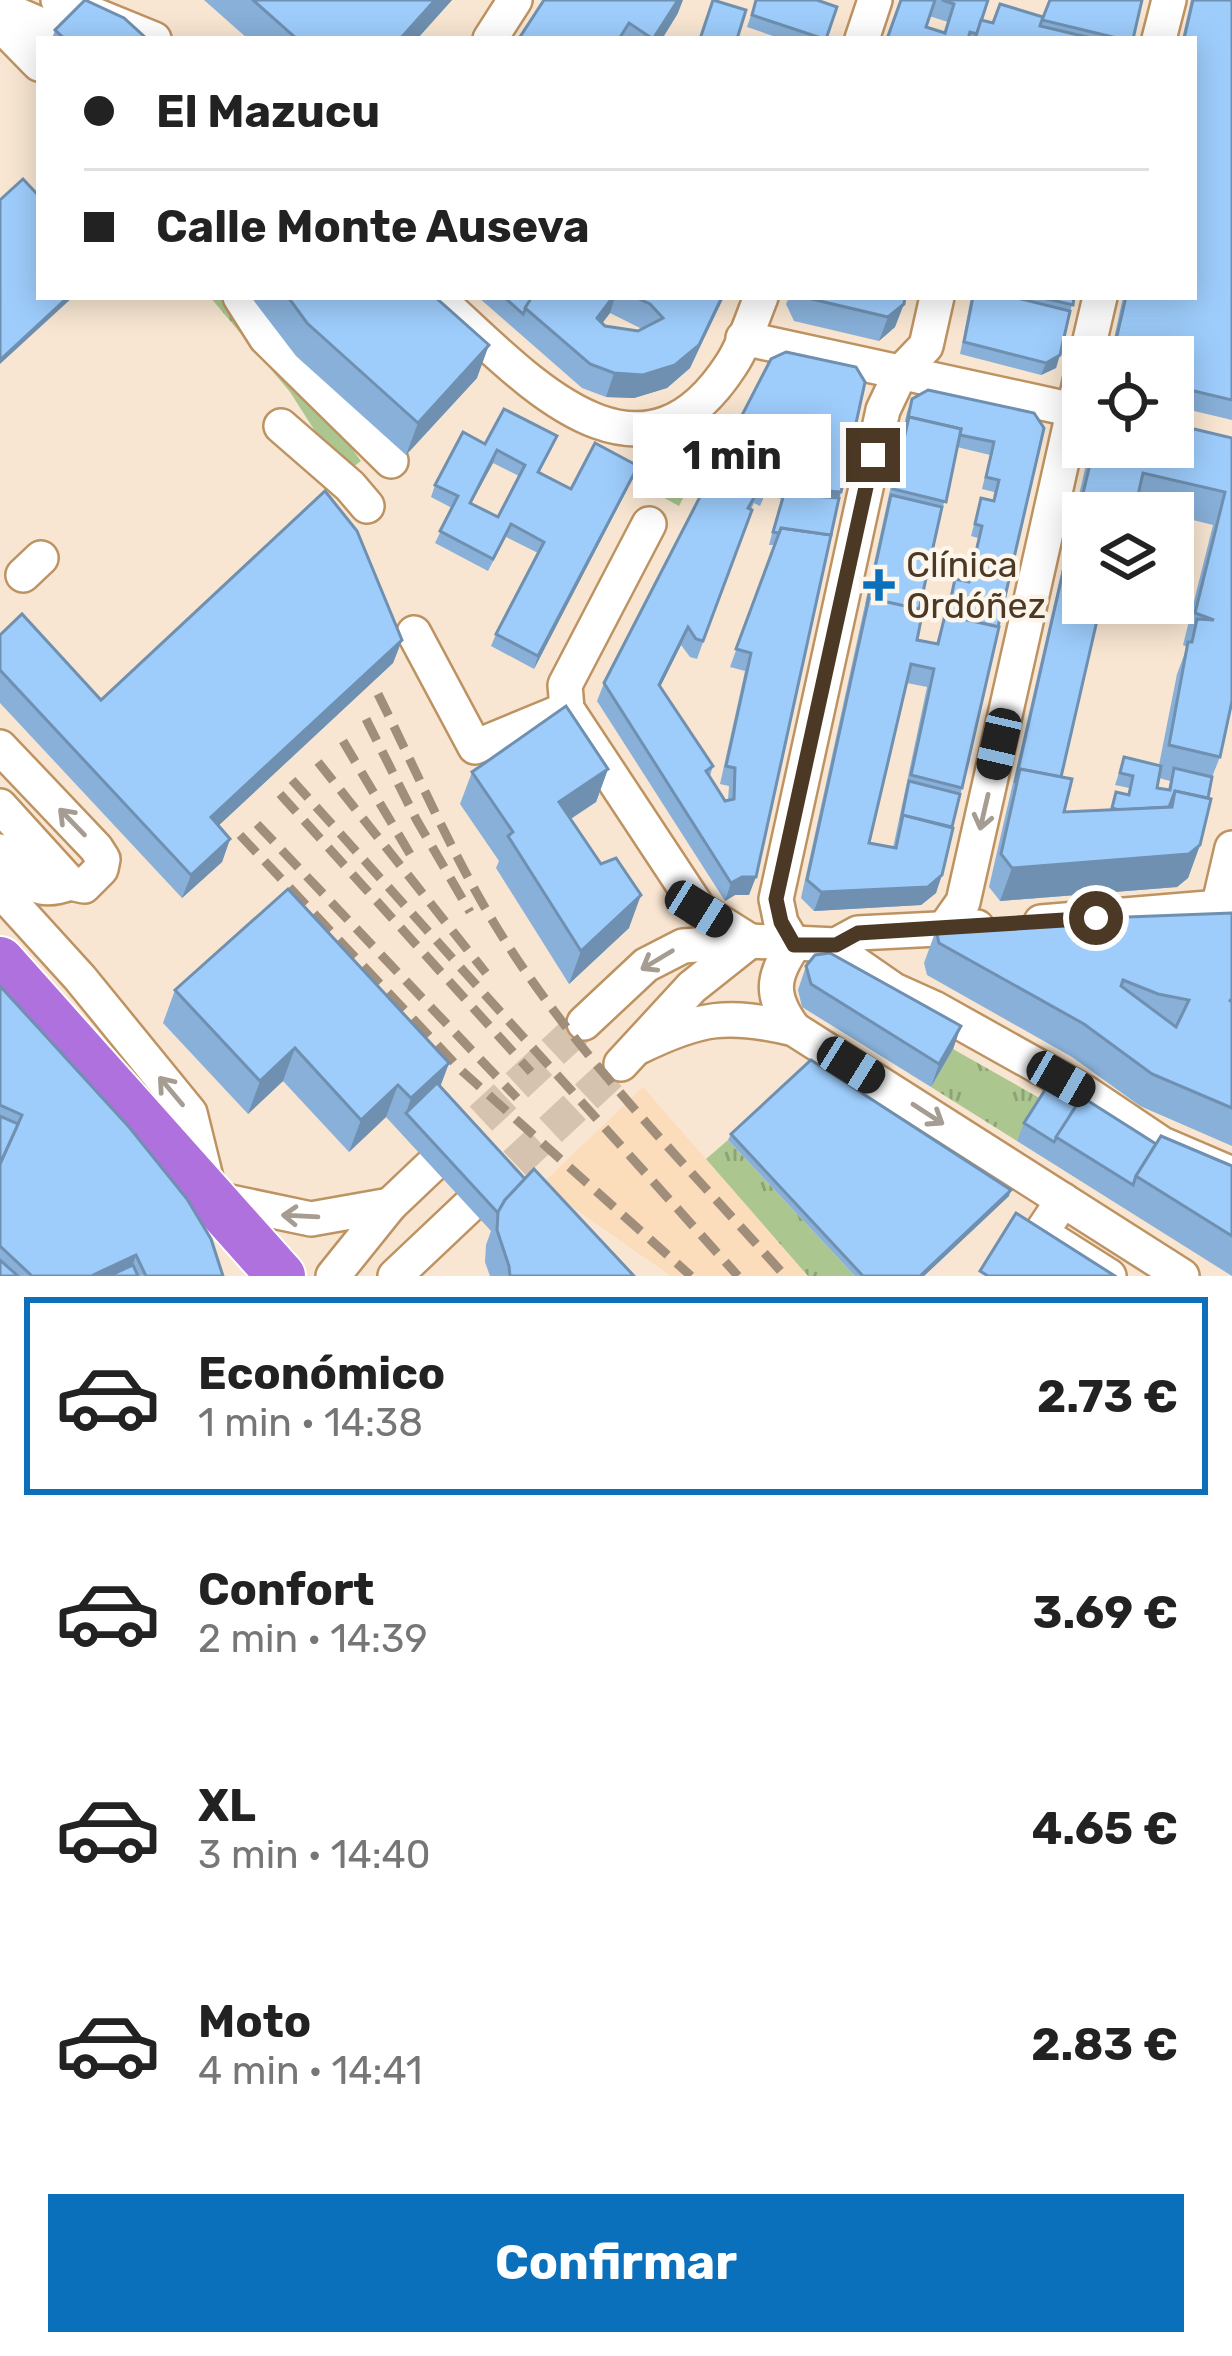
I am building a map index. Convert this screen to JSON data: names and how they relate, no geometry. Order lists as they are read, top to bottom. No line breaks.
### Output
{"places":{"health":["Clínica Ordóñez"]},"page":{"banner":["El Mazucu","Calle Monte Auseva"],"bubble":"1 min","list":[{"name":"Económico","note":"1 min · 14:38","value":"2.73 €"},{"name":"Confort","note":"2 min · 14:39","value":"3.69 €"},{"name":"XL","note":"3 min · 14:40","value":"4.65 €"},{"name":"Moto","note":"4 min · 14:41","value":"2.83 €"}],"buttons":"Confirmar"}}
